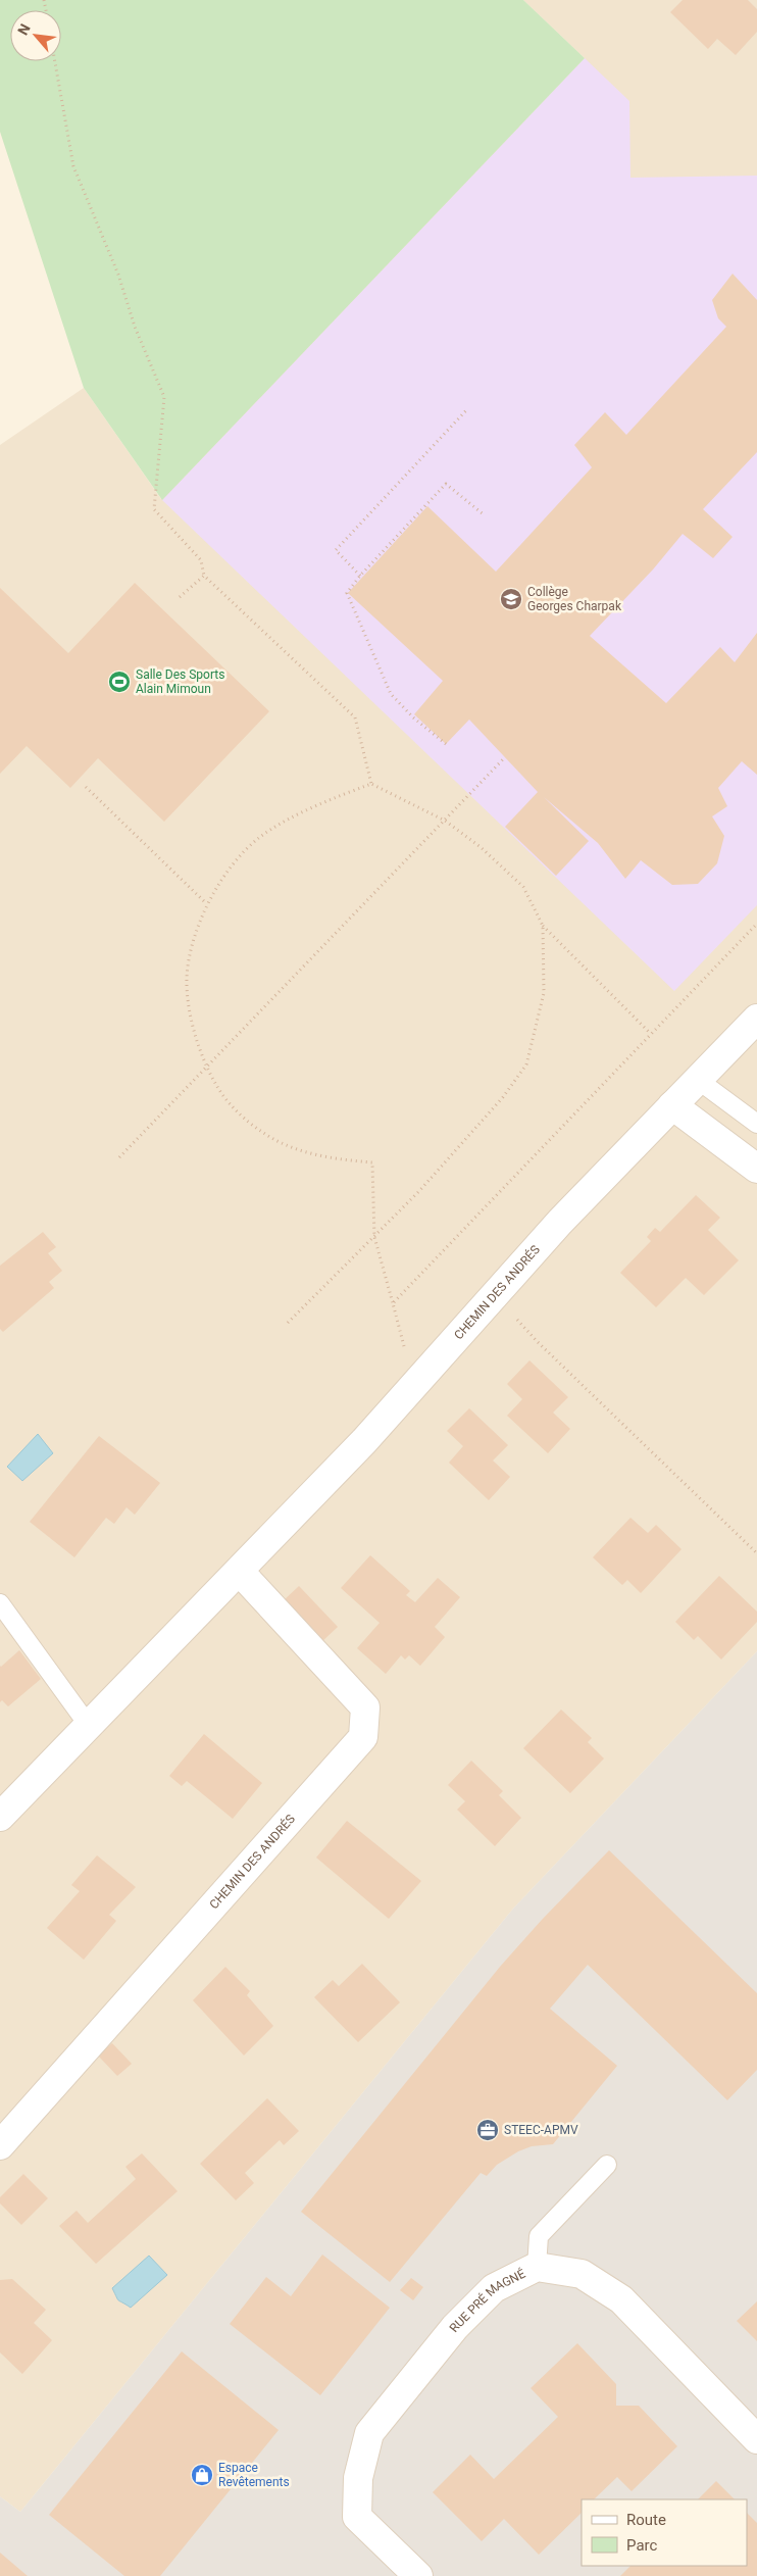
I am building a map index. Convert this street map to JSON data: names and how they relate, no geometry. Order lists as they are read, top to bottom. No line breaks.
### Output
{"streets":{"street":["CHEMIN DES ANDRÉS","RUE PRÉ MAGNÉ"]},"places":{"school or university":["Collège Georges Charpak"],"sports":["Salle Des Sports Alain Mimoun"],"office":["STEEC-APMV"],"shop":["Espace Revêtements"]},"legend":["Route","Parc"],"north":"top left"}
